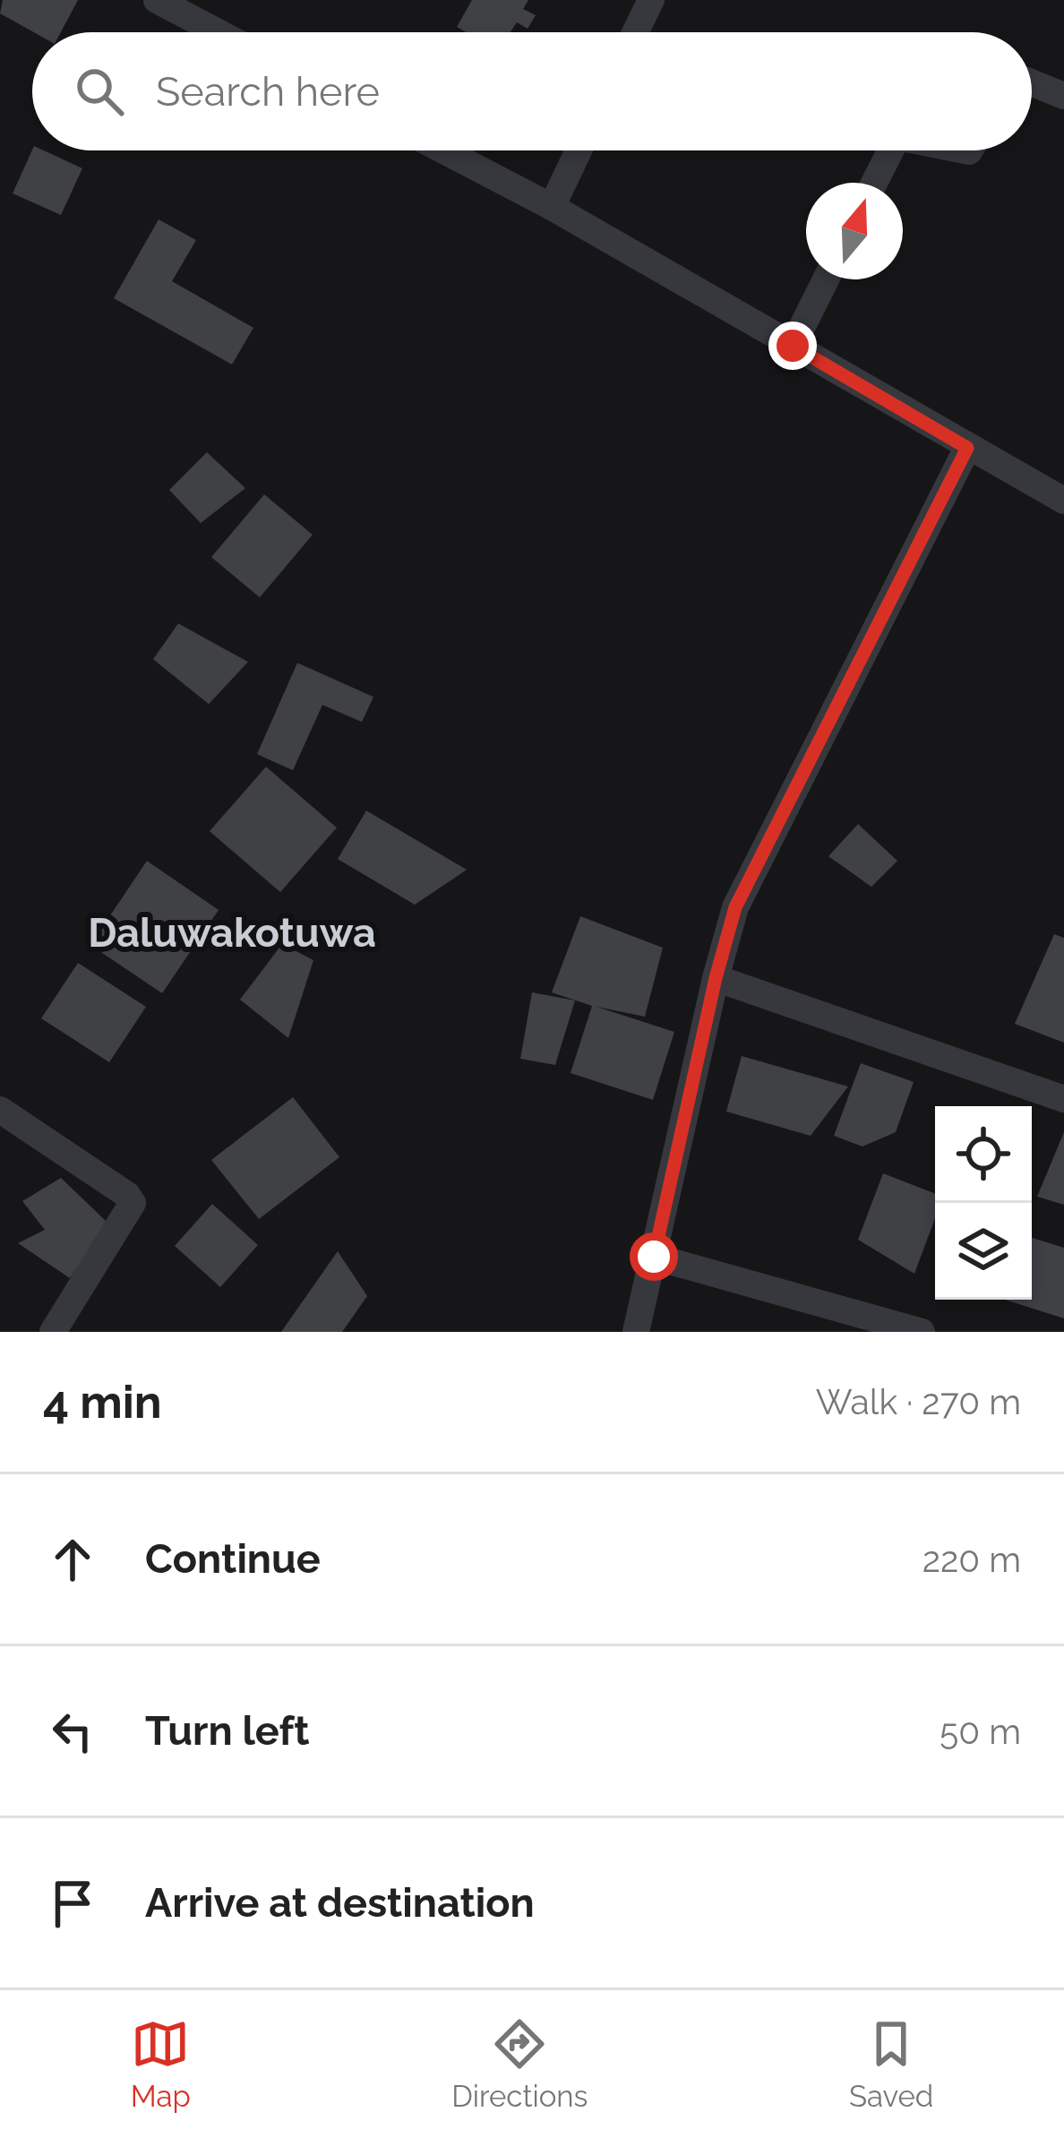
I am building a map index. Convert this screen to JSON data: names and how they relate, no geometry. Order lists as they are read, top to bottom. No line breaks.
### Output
{"districts":["Daluwakotuwa"],"north":"top","page":{"search":"Search here","heading":["4 min","Walk · 270 m"],"list":[["Continue","220 m"],["Turn left","50 m"],"Arrive at destination"],"nav":["Map","Directions","Saved"]}}
